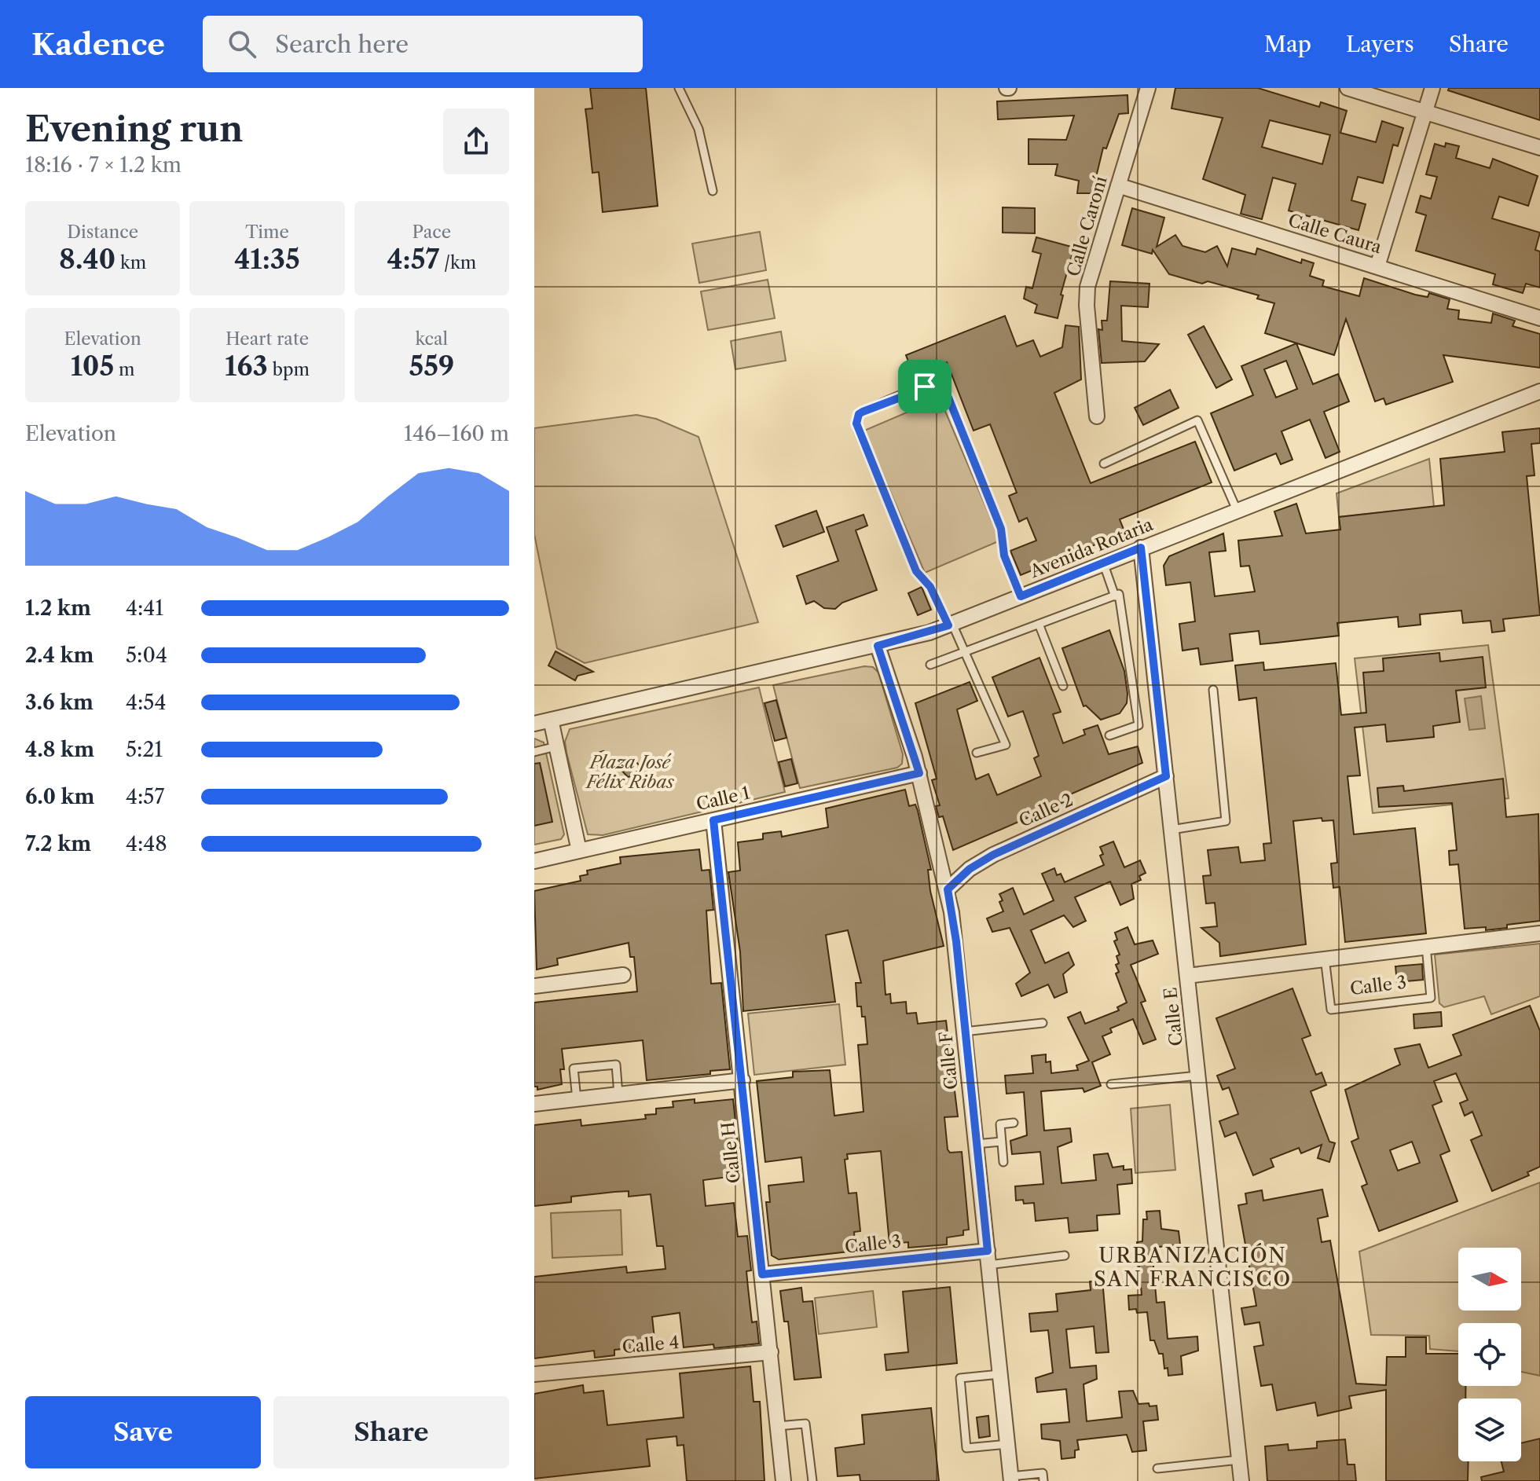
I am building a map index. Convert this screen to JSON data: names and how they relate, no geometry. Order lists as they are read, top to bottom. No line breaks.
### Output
{"streets":{"street":["Calle Caroní","Calle Caura","Avenida Rotaria","Calle 1","Calle 2","Calle 3","Calle E","Calle F","Calle H","Calle 4"]},"crossings":[["Calle Caroní","Calle Caura"],["Avenida Rotaria","Calle E"],["Avenida Rotaria","Calle F"],["Calle 1","Calle F"],["Calle 1","Calle H"],["Calle 2","Calle E"],["Calle 2","Calle F"],["Calle 3","Calle E"],["Calle 3","Calle F"],["Calle 3","Calle H"],["Calle H","Calle 4"]],"districts":["URBANIZACIÓN SAN FRANCISCO"],"parks":["Plaza José Félix Ribas"],"north":"right","page":{"header":"Kadence","search":"Search here","nav":["Map","Layers","Share"],"heading":["Evening run","18:16 · 7 × 1.2 km"],"stats":[["Distance","8.40 km"],["Time","41:35"],["Pace","4:57 /km"],["Elevation","105 m"],["Heart rate","163 bpm"],["kcal","559"]],"chart":["Elevation","146–160 m"],"list":[{"name":"1.2 km","note":"4:41"},{"name":"2.4 km","note":"5:04"},{"name":"3.6 km","note":"4:54"},{"name":"4.8 km","note":"5:21"},{"name":"6.0 km","note":"4:57"},{"name":"7.2 km","note":"4:48"}],"buttons":["Save","Share"]}}
